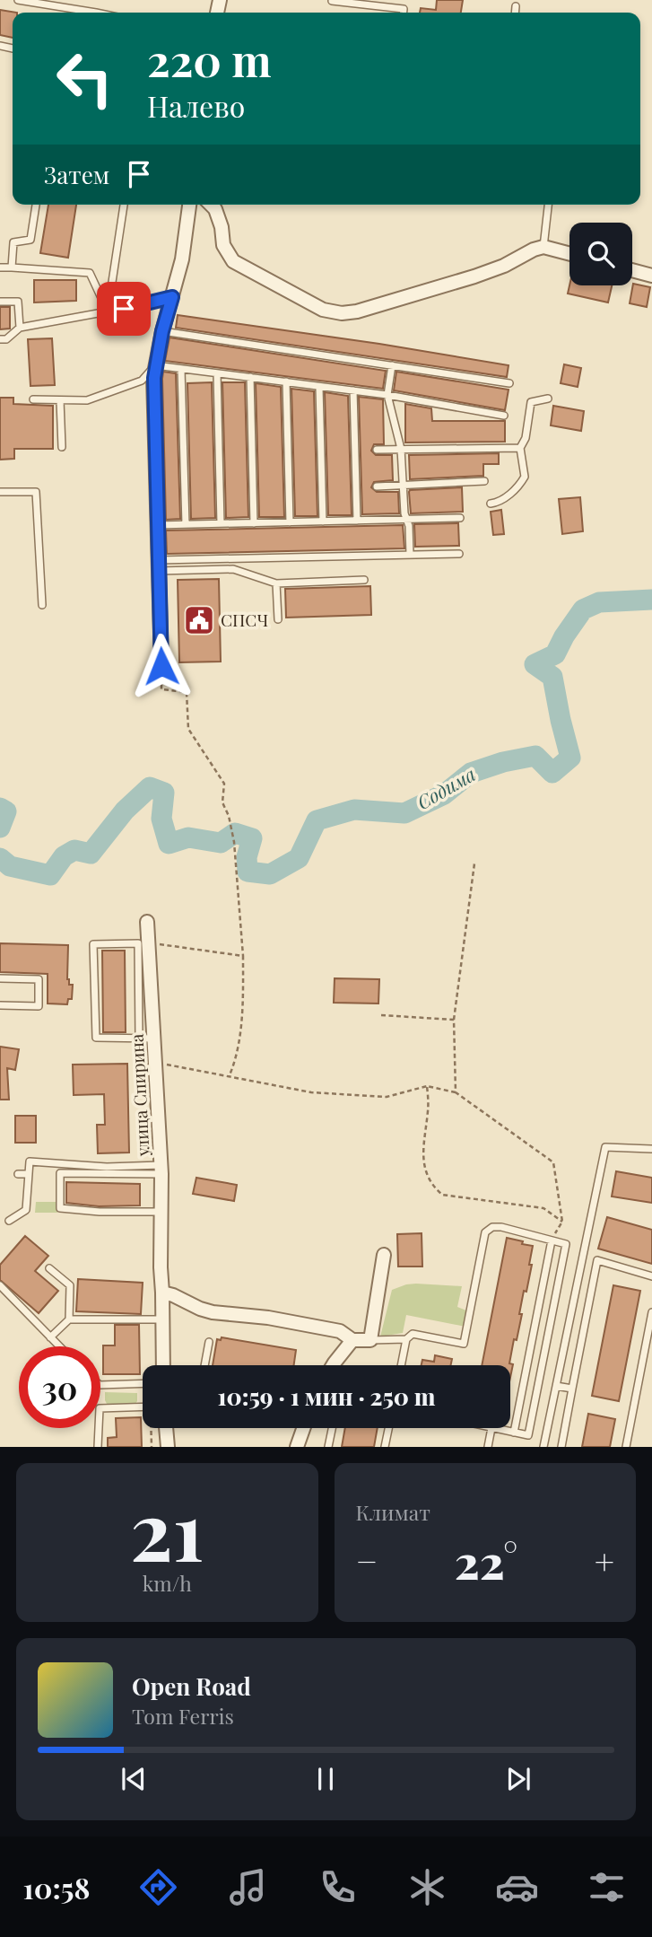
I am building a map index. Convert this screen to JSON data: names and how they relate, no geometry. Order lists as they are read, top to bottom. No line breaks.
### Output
{"streets":{"street":["улица Спирина"]},"water":["Содима"],"places":{"public building":["СПСЧ"]},"page":{"turn":["220 m","Налево"],"then":"Затем","limit":"30","trip":"10:59 · 1 мин · 250 m","tile":[["21","km/h"],"Климат"],"heat":["−","22°","+"],"song":["Open Road","Tom Ferris"],"tabs":"10:58"}}
